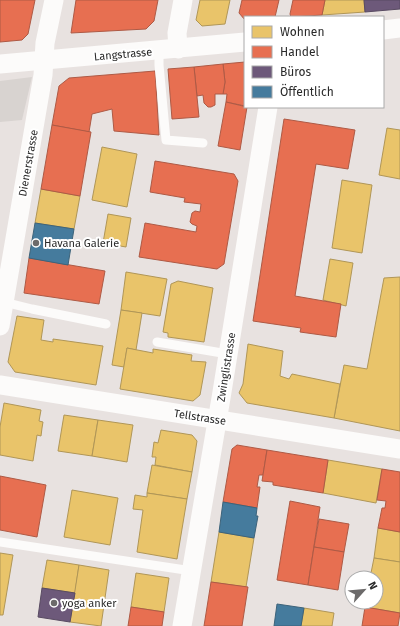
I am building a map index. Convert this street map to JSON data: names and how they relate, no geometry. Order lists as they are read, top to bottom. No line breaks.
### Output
{"streets":{"street":["Langstrasse","Dienerstrasse","Zwinglistrasse","Tellstrasse"]},"crossings":[["Langstrasse","Dienerstrasse"],["Zwinglistrasse","Tellstrasse"]],"places":["Havana Galerie","yoga anker"],"legend":["Wohnen","Handel","Büros","Öffentlich"],"north":"top right"}
